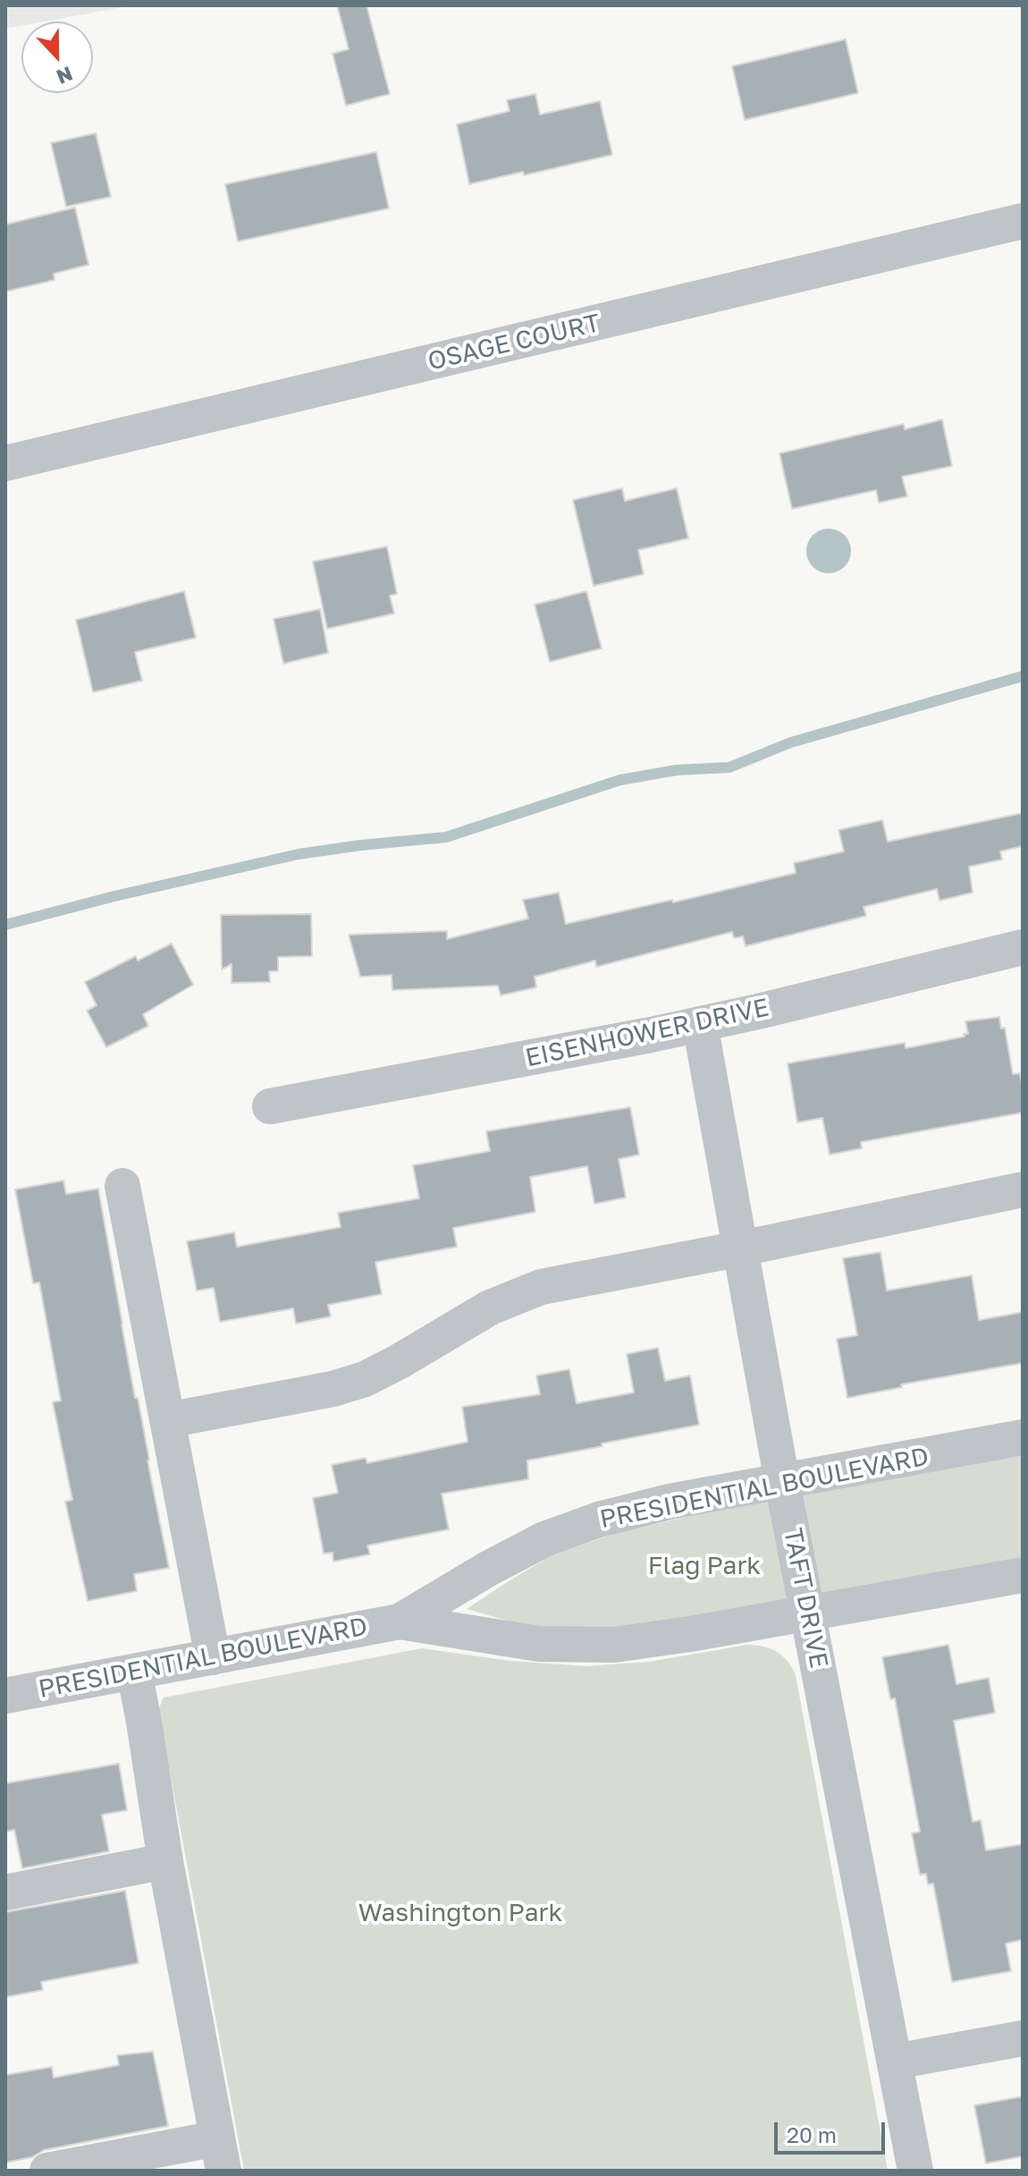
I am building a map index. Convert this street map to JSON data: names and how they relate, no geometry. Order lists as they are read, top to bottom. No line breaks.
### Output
{"streets":{"street":["OSAGE COURT","EISENHOWER DRIVE","PRESIDENTIAL BOULEVARD","TAFT DRIVE"]},"crossings":[["EISENHOWER DRIVE","TAFT DRIVE"],["PRESIDENTIAL BOULEVARD","TAFT DRIVE"]],"parks":["Flag Park","Washington Park"],"scale_bar":"20 m","north":"bottom"}
